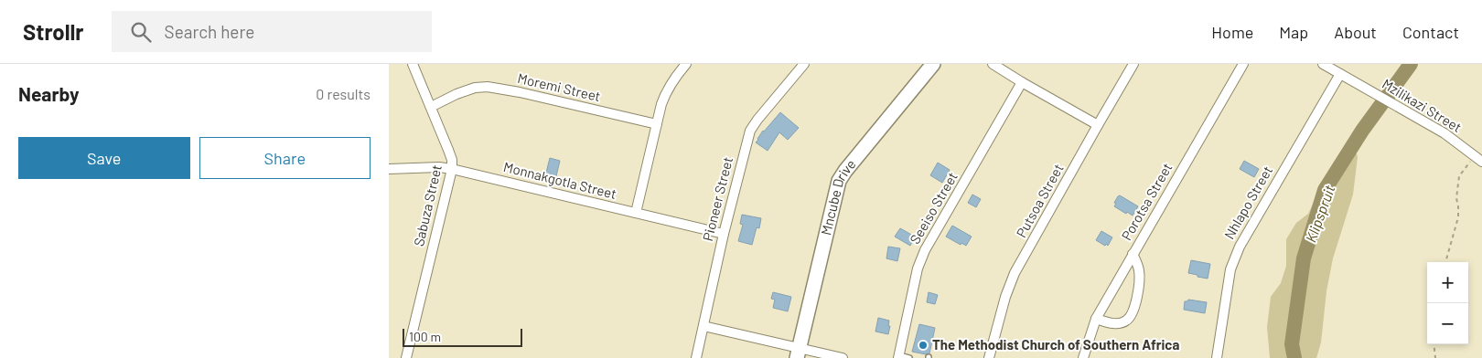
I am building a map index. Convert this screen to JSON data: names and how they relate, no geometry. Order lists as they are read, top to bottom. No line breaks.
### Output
{"streets":{"street":["Moremi Street","Mzilikazi Street","Monnakgotla Street","Pioneer Street","Mncube Drive","Putsoa Street","Porotsa Street","Nhlapo Street","Sabuza Street","Seeiso Street"]},"crossings":[["Moremi Street","Sabuza Street"],["Mzilikazi Street","Nhlapo Street"],["Monnakgotla Street","Pioneer Street"],["Monnakgotla Street","Sabuza Street"]],"water":["Klipspruit"],"places":["The Methodist Church of Southern Africa"],"scale_bar":"100 m","page":{"header":"Strollr","search":"Search here","nav":["Home","Map","About","Contact"],"heading":["Nearby","0 results"],"buttons":["Save","Share"],"map_buttons":["+","−"],"scale":"100 m"}}
